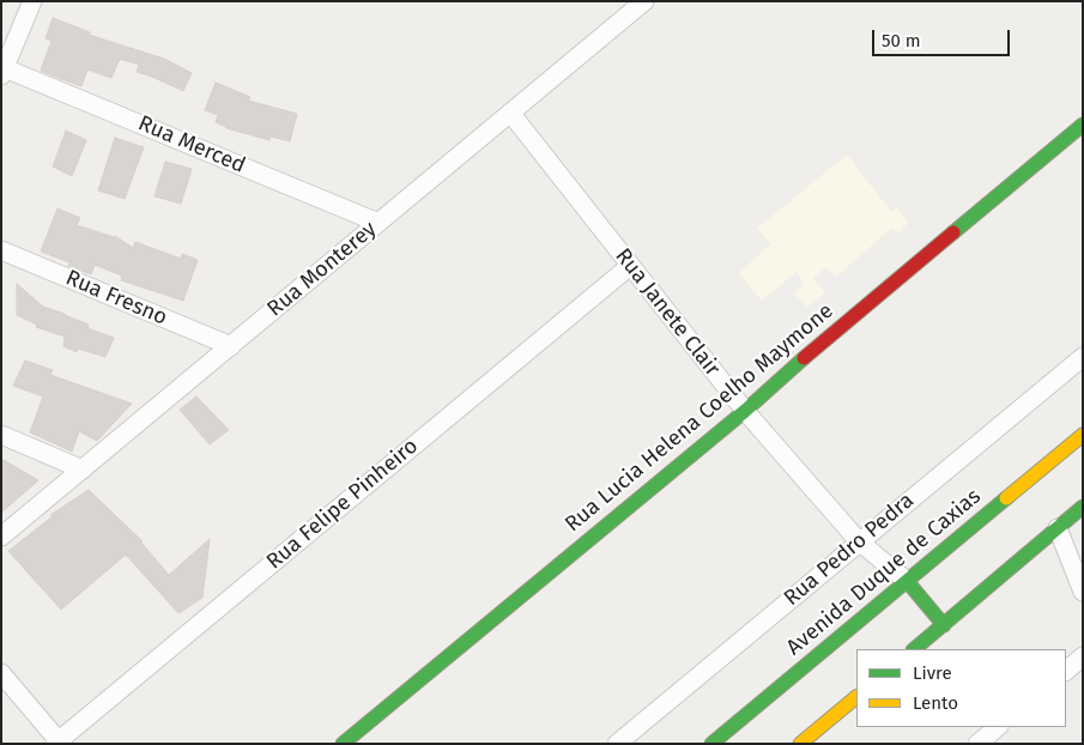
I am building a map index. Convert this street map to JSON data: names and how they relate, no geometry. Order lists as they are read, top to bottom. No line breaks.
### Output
{"streets":{"street":["Rua Merced","Rua Monterey","Rua Fresno","Rua Janete Clair","Rua Lucia Helena Coelho Maymone","Rua Felipe Pinheiro","Rua Pedro Pedra","Avenida Duque de Caxias"]},"crossings":[["Rua Merced","Rua Monterey"],["Rua Monterey","Rua Fresno"],["Rua Monterey","Rua Janete Clair"],["Rua Janete Clair","Rua Lucia Helena Coelho Maymone"],["Rua Janete Clair","Rua Felipe Pinheiro"],["Rua Janete Clair","Rua Pedro Pedra"],["Rua Janete Clair","Avenida Duque de Caxias"]],"legend":["Livre","Lento"],"scale_bar":"50 m"}
